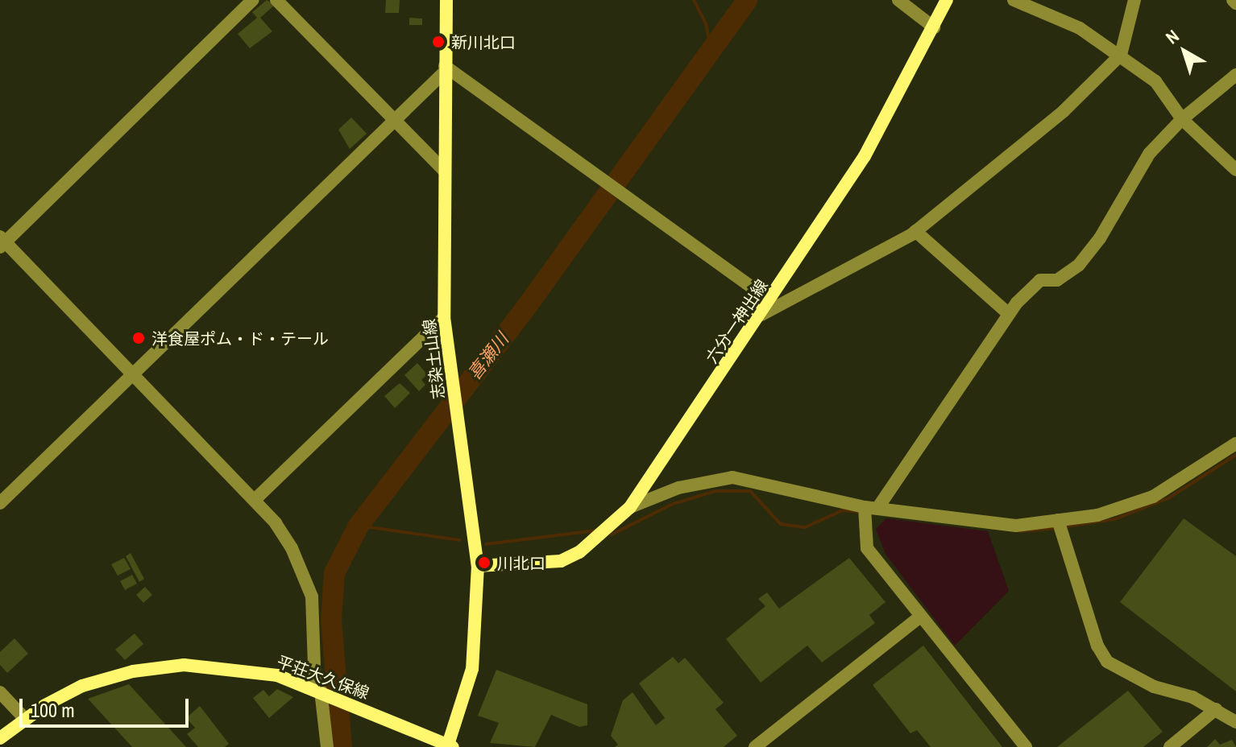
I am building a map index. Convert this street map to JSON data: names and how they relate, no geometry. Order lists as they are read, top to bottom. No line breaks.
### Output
{"streets":{"main road":["六分一神出線","志染土山線","平荘大久保線"]},"crossings":[["六分一神出線","志染土山線"],["志染土山線","平荘大久保線"]],"water":["喜瀬川"],"places":["新川北口","洋食屋ポム・ド・テール","川北口"],"scale_bar":"100 m","north":"top left"}
